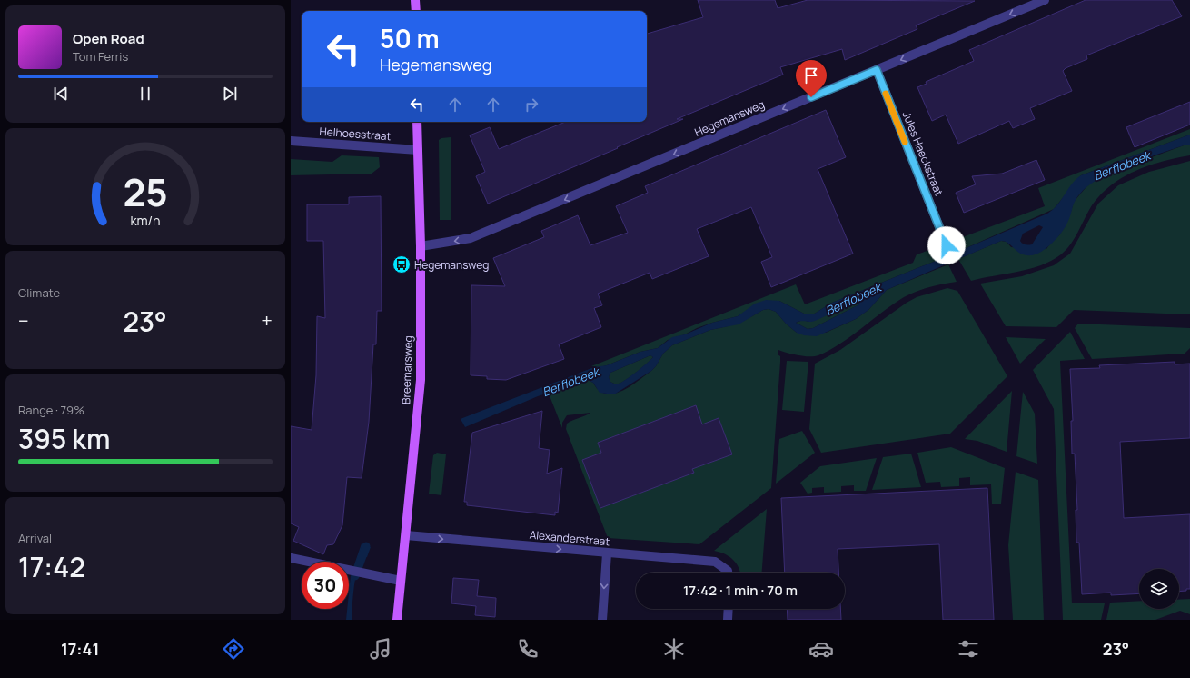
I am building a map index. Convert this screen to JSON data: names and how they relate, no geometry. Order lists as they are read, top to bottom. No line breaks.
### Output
{"streets":{"main road":["Breemarsweg"],"street":["Hegemansweg","Helhoesstraat","Jules Haeckstraat","Alexanderstraat"]},"crossings":[["Hegemansweg","Jules Haeckstraat"],["Hegemansweg","Breemarsweg"],["Helhoesstraat","Breemarsweg"],["Breemarsweg","Alexanderstraat"]],"one_way":["Hegemansweg","Alexanderstraat"],"water":["Berflobeek"],"places":{"bus stop":["Hegemansweg"]},"page":{"turn":["50 m","Hegemansweg"],"song":["Open Road","Tom Ferris"],"tile":["Climate",["Range · 79%","395 km"],["Arrival","17:42"]],"heat":["−","23°","+"],"limit":"30","trip":"17:42 · 1 min · 70 m","tabs":["17:41","23°"],"gauge":["25","km/h"]}}
